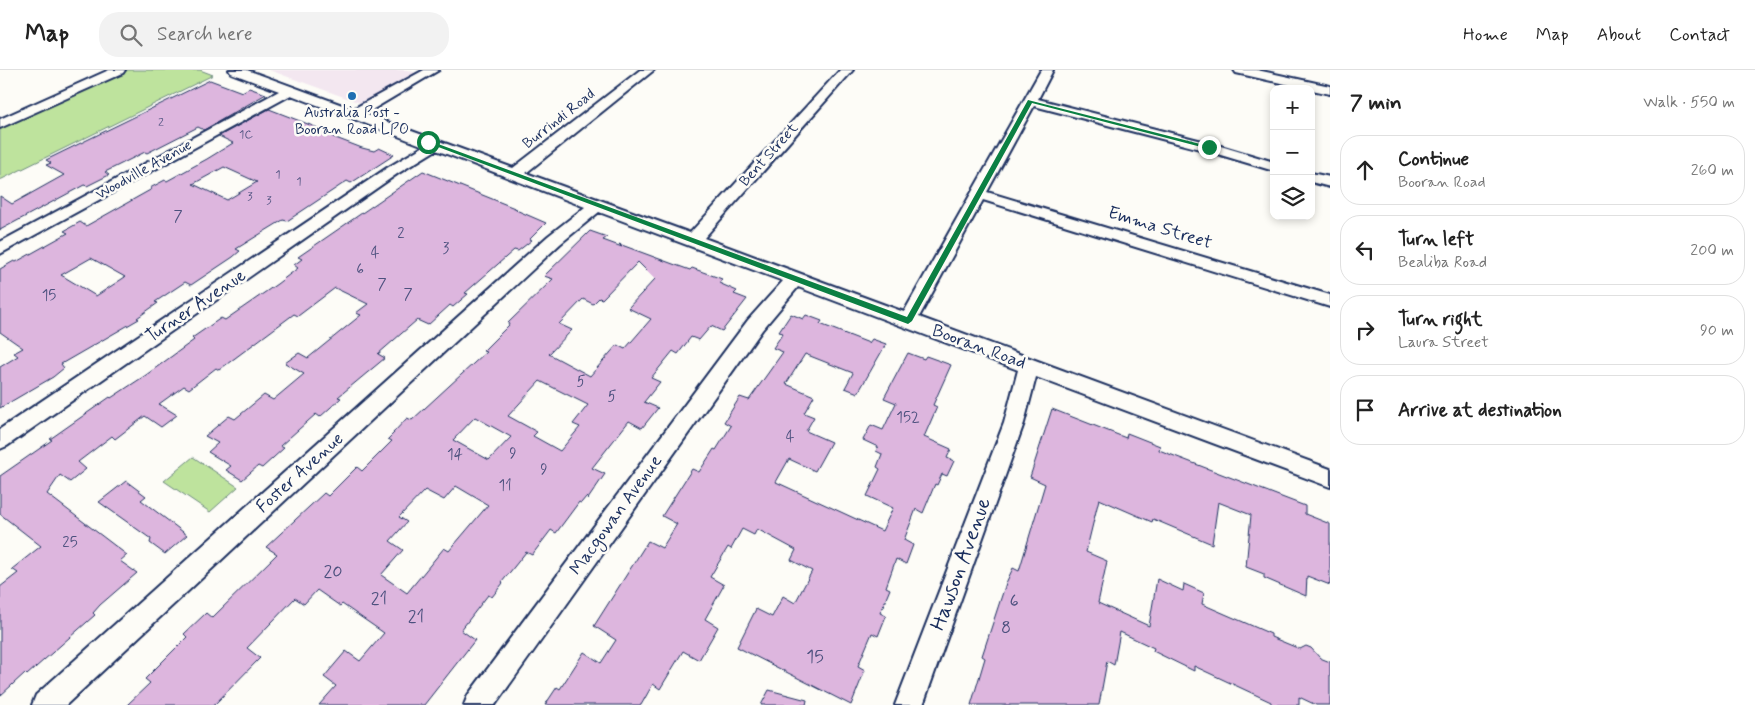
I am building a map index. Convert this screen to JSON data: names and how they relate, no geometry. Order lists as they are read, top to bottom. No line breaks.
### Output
{"streets":{"street":["Burrindi Road","Bent Street","Woodville Avenue","Emma Street","Turner Avenue","Booran Road","Foster Avenue","Macgowan Avenue","Hawson Avenue"]},"crossings":[["Burrindi Road","Booran Road"],["Bent Street","Booran Road"],["Woodville Avenue","Booran Road"],["Turner Avenue","Booran Road"],["Booran Road","Foster Avenue"],["Booran Road","Macgowan Avenue"],["Booran Road","Hawson Avenue"]],"places":["Australia Post - Booran Road LPO"],"house_numbers":["2","1C","1","1","3","3","7","2","3","4","6","7","7","15","5","5","152","4","9","14","9","11","25","20","21","6","21","8","15"],"page":{"header":"Map","search":"Search here","nav":["Home","Map","About","Contact"],"heading":["7 min","Walk · 550 m"],"map_buttons":["+","−"],"list":[["Continue","Booran Road","260 m"],["Turn left","Bealiba Road","200 m"],["Turn right","Laura Street","90 m"],"Arrive at destination"]}}
